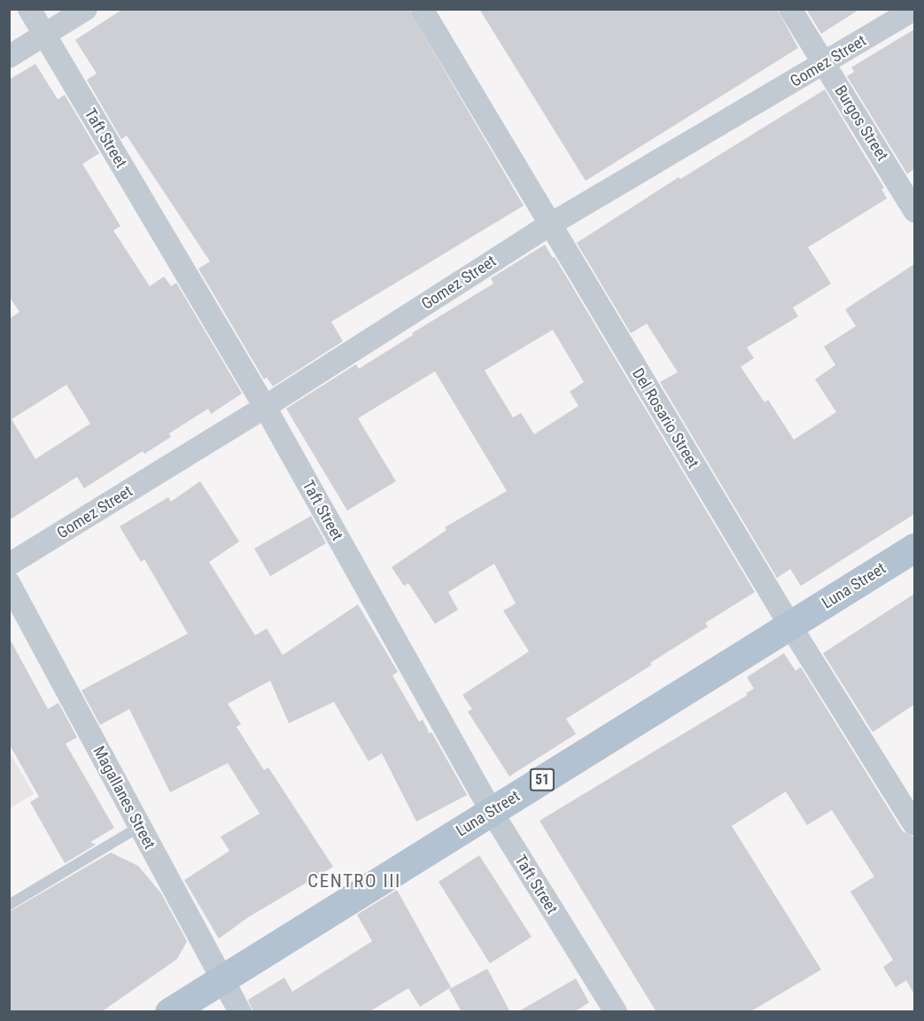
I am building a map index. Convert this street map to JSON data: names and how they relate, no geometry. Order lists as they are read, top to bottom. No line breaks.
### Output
{"streets":{"main road":["Luna Street","51"],"street":["Gomez Street","Burgos Street","Taft Street","Del Rosario Street","Magallanes Street"]},"crossings":[["Gomez Street","Burgos Street"],["Gomez Street","Taft Street"],["Gomez Street","Del Rosario Street"],["Taft Street","Luna Street"],["Del Rosario Street","Luna Street"],["Luna Street","Magallanes Street"]],"districts":["CENTRO III"]}
